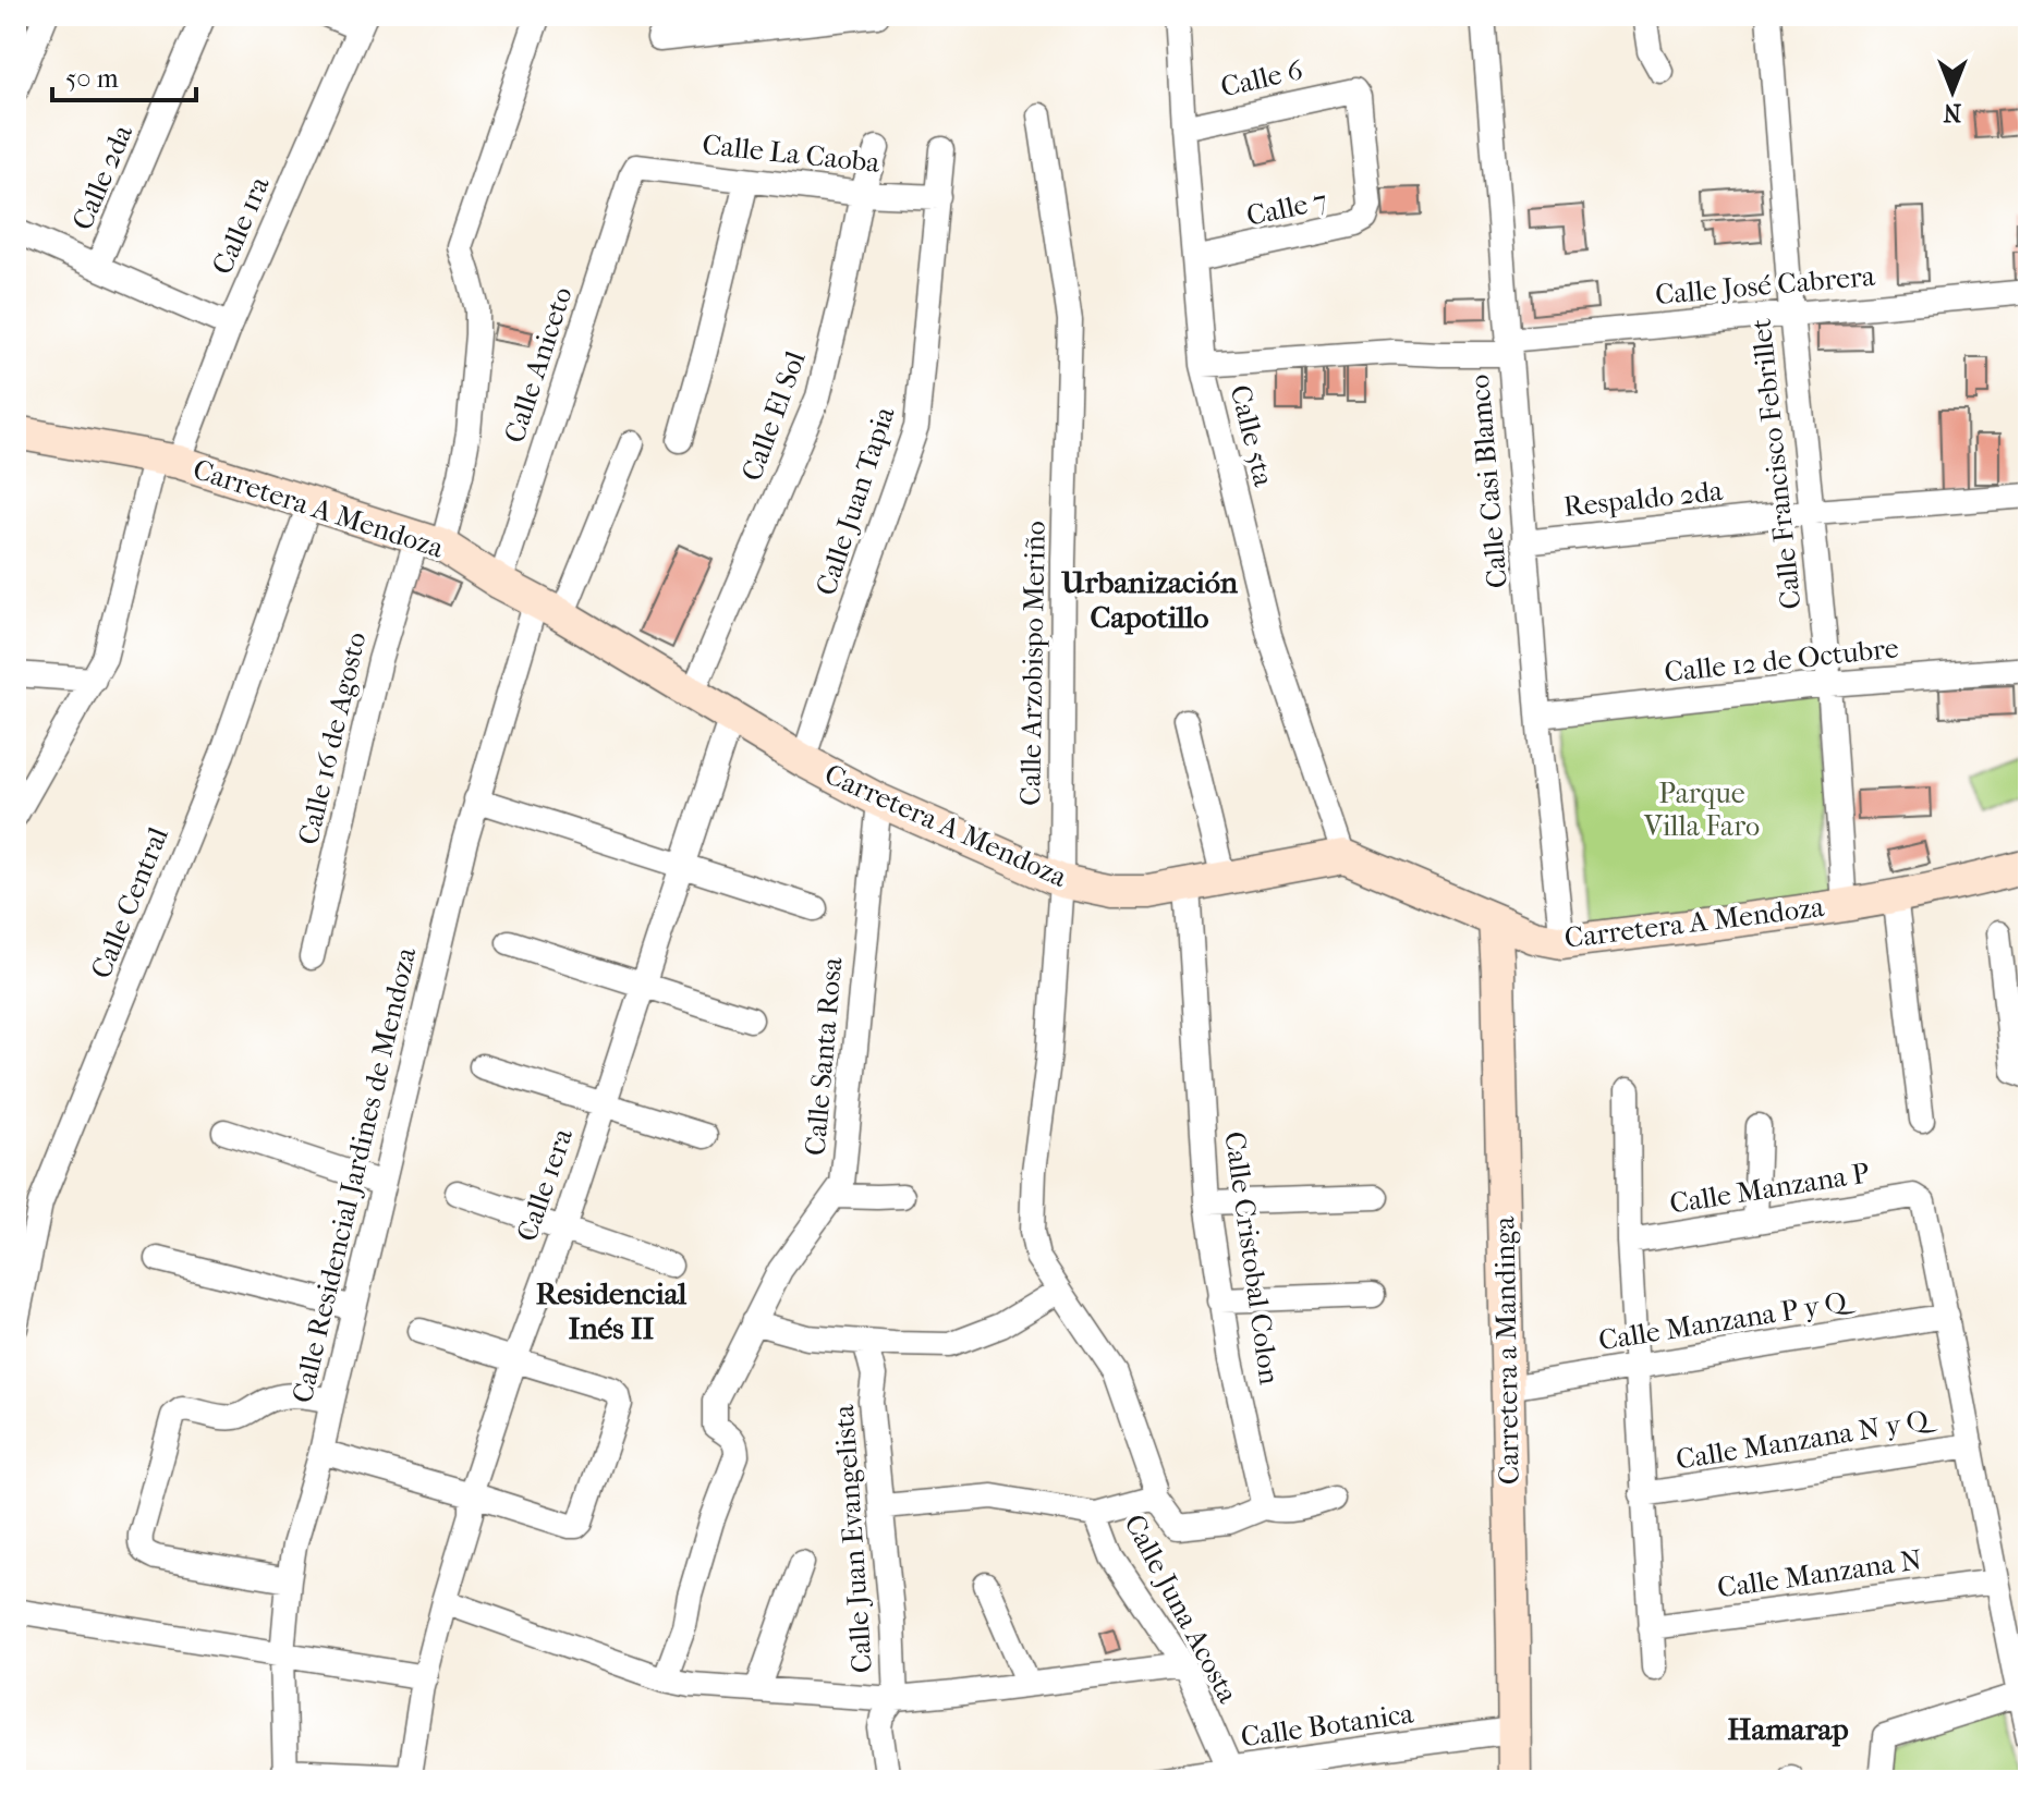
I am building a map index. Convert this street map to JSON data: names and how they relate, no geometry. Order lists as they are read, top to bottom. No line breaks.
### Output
{"streets":{"street":["Calle 6","Calle La Caoba","Calle 2da","Calle 7","Calle 1ra","Calle José Cabrera","Calle Aniceto","Calle El Sol","Calle 5ta","Calle Francisco Febrillet","Calle Casi Blamco","Respaldo 2da","Calle Juan Tapia","Carretera A Mendoza","Calle 12 de Octubre","Calle Arzobispo Meriño","Calle 16 de Agosto","Calle Central","Calle Santa Rosa","Calle Residencial Jardines de Mendoza","Calle 1era","Calle Manzana P","Calle Cristobal Colon","Calle Manzana P y Q","Carretera a Mandinga","Calle Manzana N y Q","Calle Juan Evangelista","Calle Manzana N","Calle Juna Acosta","Calle Botanica"]},"crossings":[["Calle 6","Calle 7"],["Calle 6","Calle 5ta"],["Calle La Caoba","Calle Aniceto"],["Calle La Caoba","Calle El Sol"],["Calle La Caoba","Calle Juan Tapia"],["Calle 7","Calle 5ta"],["Calle 1ra","Carretera A Mendoza"],["Calle José Cabrera","Calle 5ta"],["Calle José Cabrera","Calle Francisco Febrillet"],["Calle José Cabrera","Calle Casi Blamco"],["Calle Aniceto","Carretera A Mendoza"],["Calle El Sol","Carretera A Mendoza"],["Calle 5ta","Carretera A Mendoza"],["Calle Francisco Febrillet","Respaldo 2da"],["Calle Francisco Febrillet","Carretera A Mendoza"],["Calle Francisco Febrillet","Calle 12 de Octubre"],["Calle Casi Blamco","Respaldo 2da"],["Calle Casi Blamco","Carretera A Mendoza"],["Calle Casi Blamco","Calle 12 de Octubre"],["Calle Juan Tapia","Carretera A Mendoza"],["Carretera A Mendoza","Calle Arzobispo Meriño"],["Carretera A Mendoza","Calle 16 de Agosto"],["Carretera A Mendoza","Calle Central"],["Carretera A Mendoza","Calle Santa Rosa"],["Carretera A Mendoza","Calle Residencial Jardines de Mendoza"],["Carretera A Mendoza","Calle 1era"],["Carretera A Mendoza","Calle Cristobal Colon"],["Carretera A Mendoza","Carretera a Mandinga"],["Calle Residencial Jardines de Mendoza","Calle 1era"],["Calle Manzana P","Calle Manzana P y Q"],["Calle Manzana P y Q","Carretera a Mandinga"],["Carretera a Mandinga","Calle Botanica"],["Calle Juna Acosta","Calle Botanica"]],"districts":["Urbanización Capotillo","Residencial Inés II","Hamarap"],"parks":["Parque Villa Faro"],"scale_bar":"50 m","north":"bottom"}
